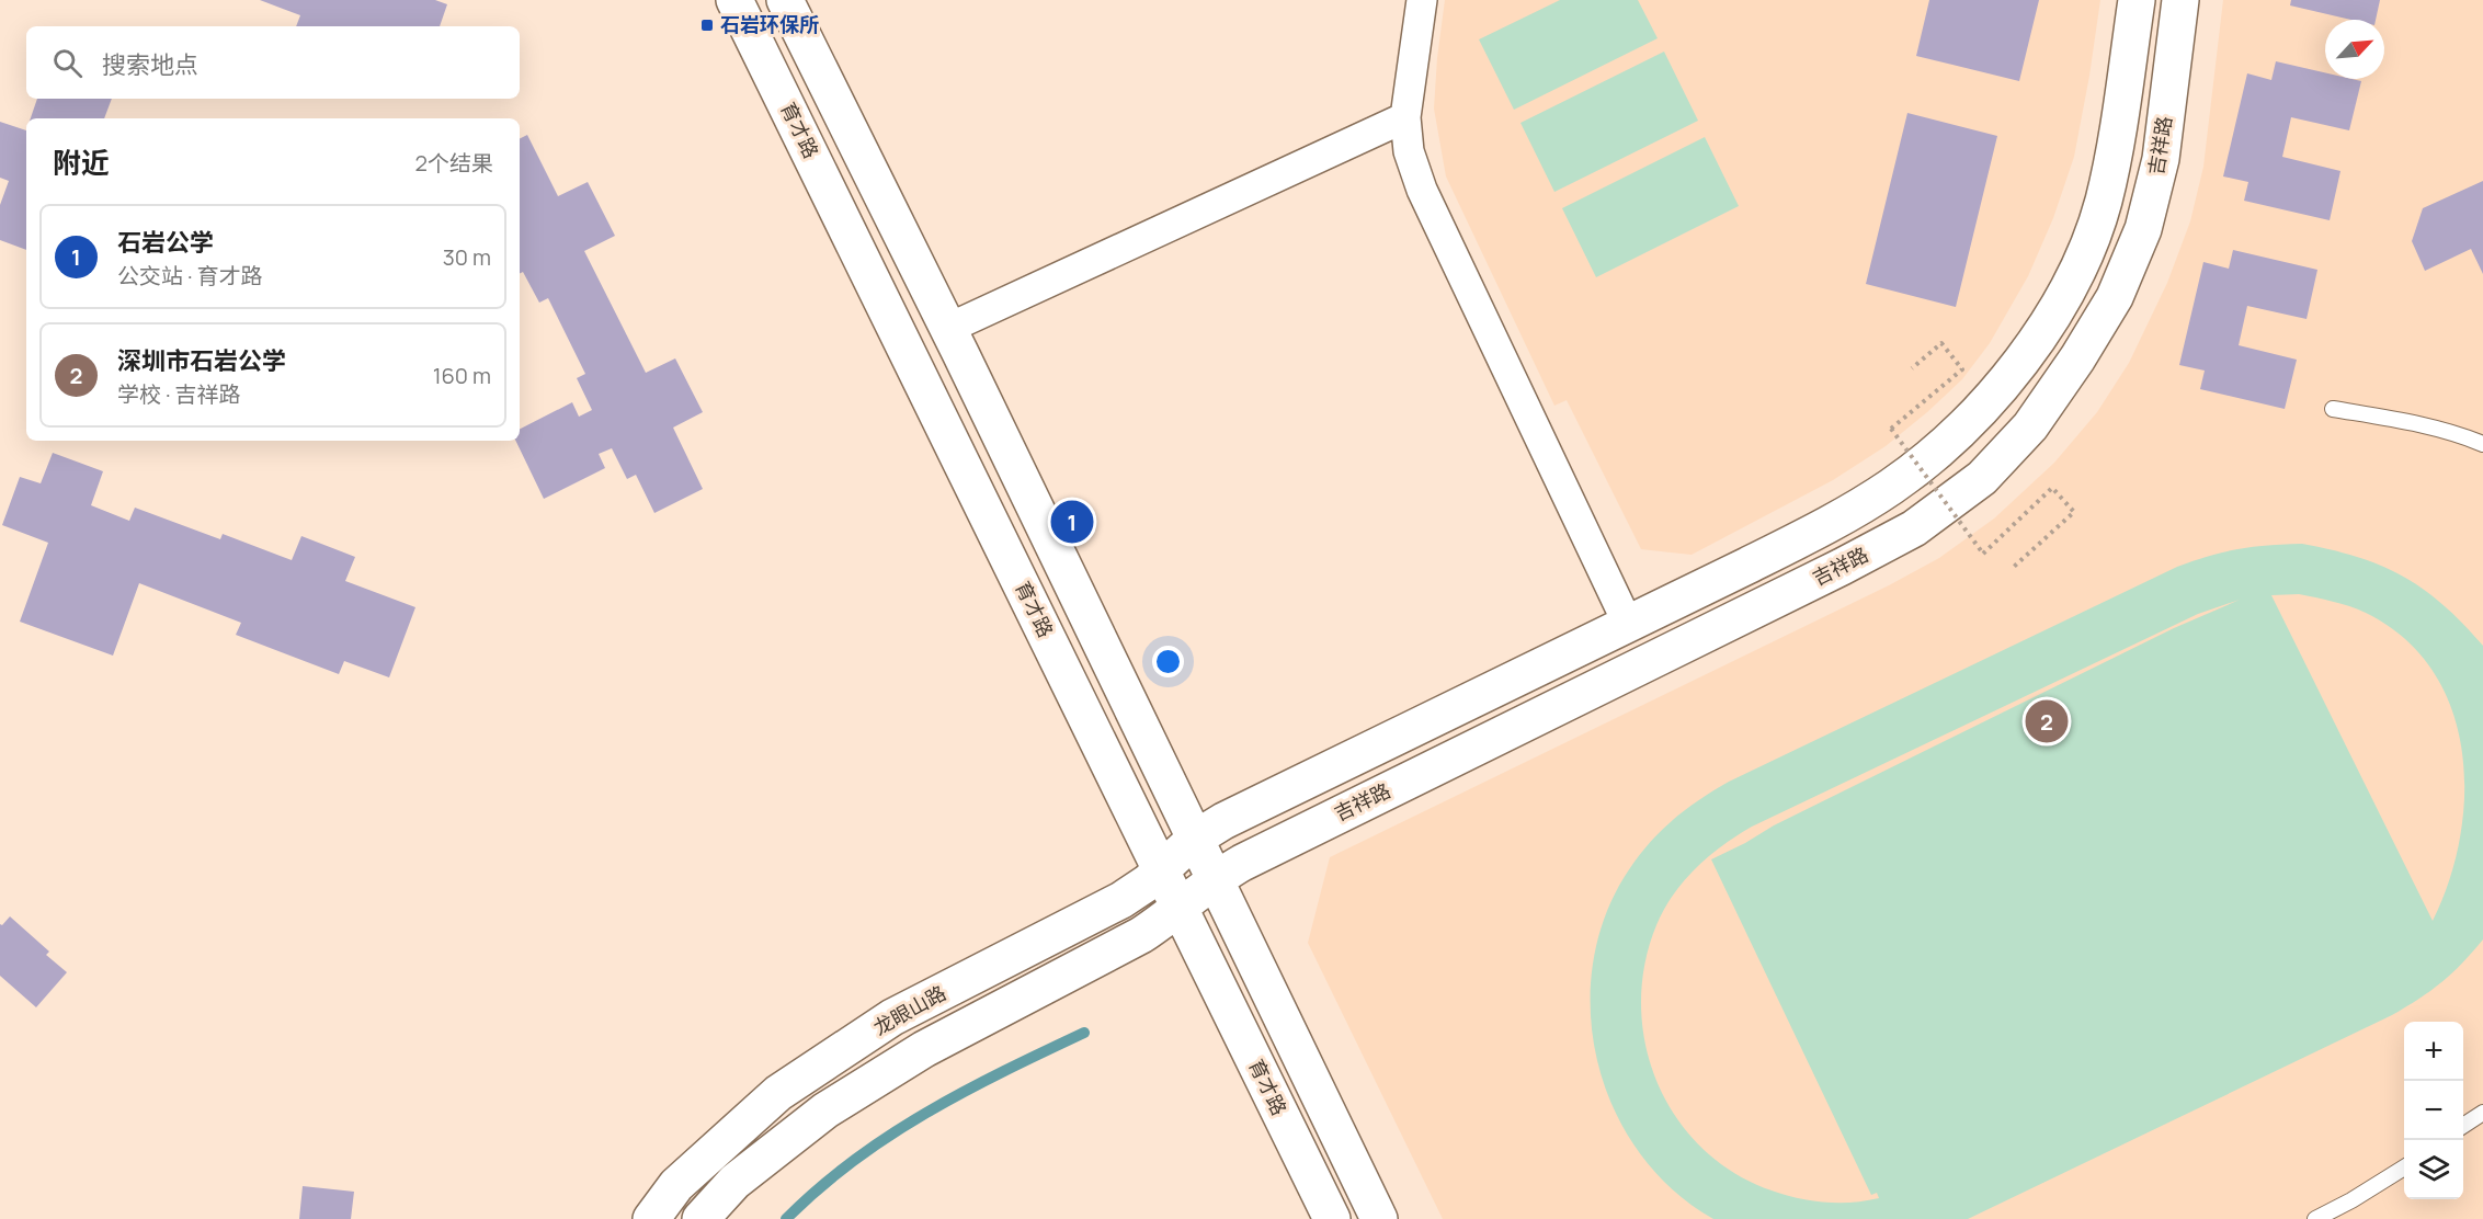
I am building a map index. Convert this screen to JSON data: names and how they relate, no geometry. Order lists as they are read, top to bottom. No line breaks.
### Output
{"streets":{"street":["育才路","吉祥路","龙眼山路"]},"crossings":[["育才路","龙眼山路"],["吉祥路","龙眼山路"]],"places":{"transit":["石岩环保所"]},"north":"top right","page":{"search":"搜索地点","heading":["附近","2个结果"],"list":[{"mark":"1","name":"石岩公学","note":"公交站 · 育才路","value":"30 m"},{"mark":"2","name":"深圳市石岩公学","note":"学校 · 吉祥路","value":"160 m"}],"pins":["1","2"],"map_buttons":["+","−"]}}
